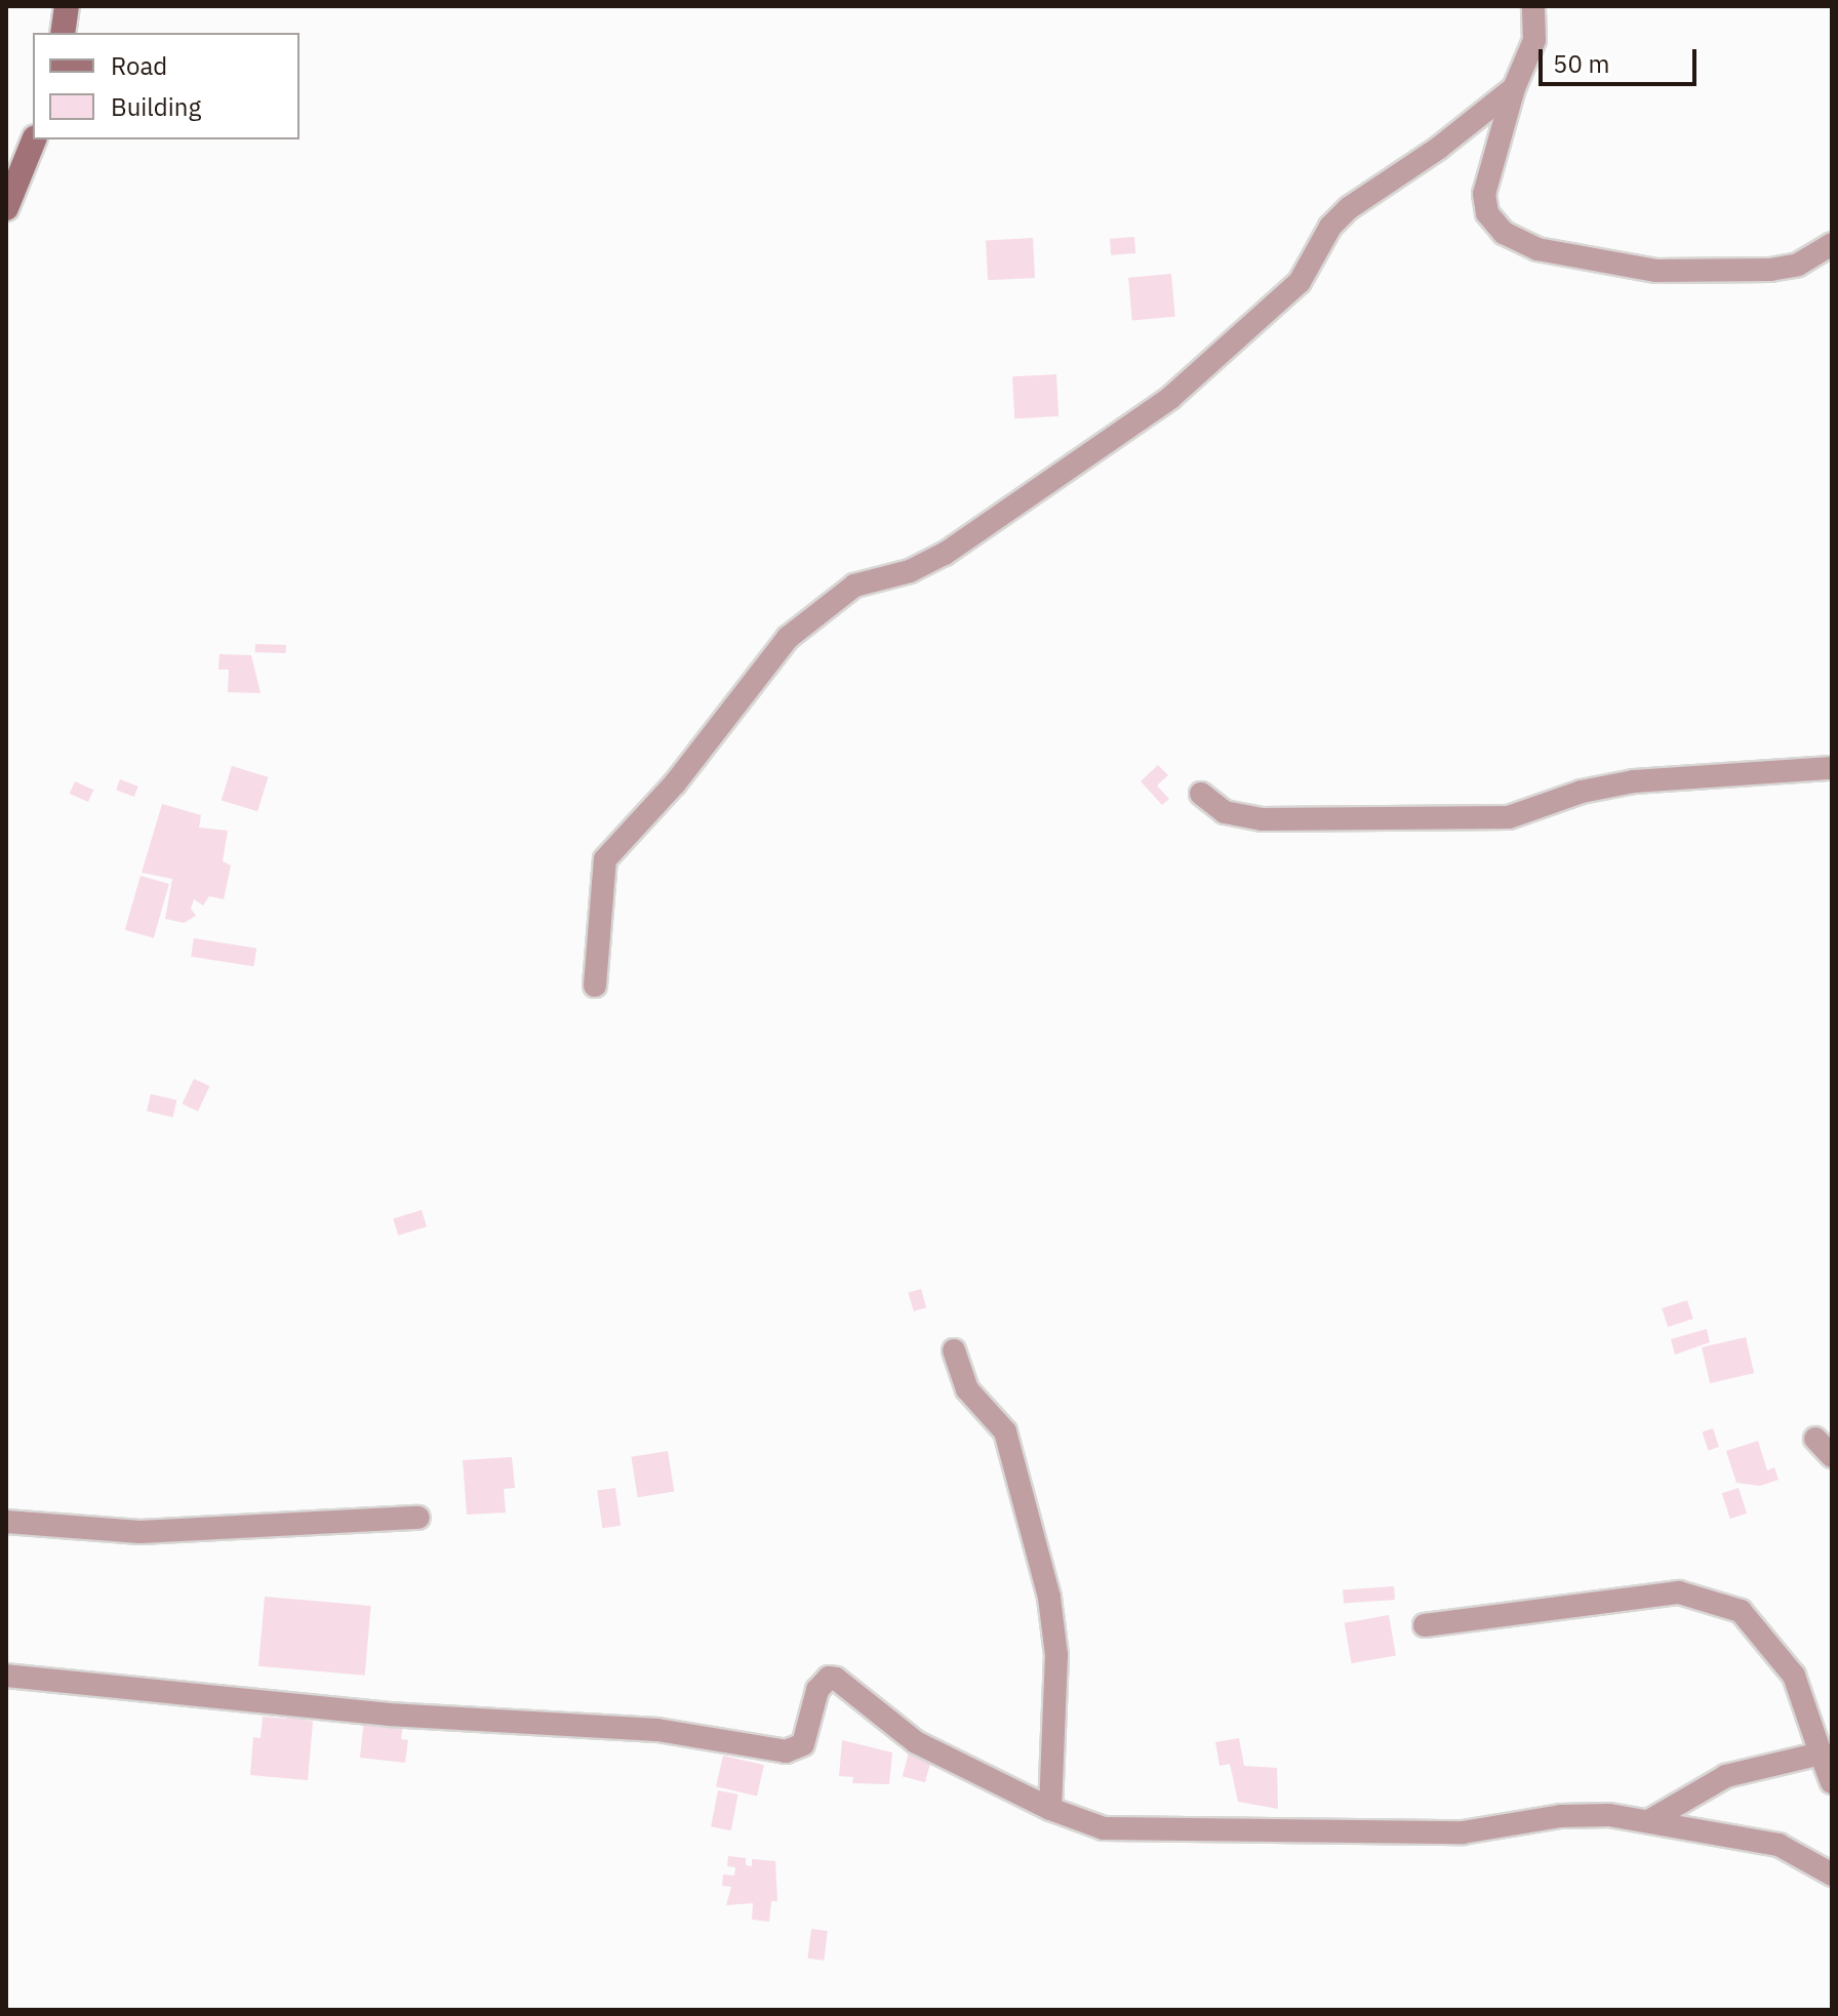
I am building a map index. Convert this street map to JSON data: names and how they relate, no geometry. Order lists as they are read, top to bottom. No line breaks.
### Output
{"legend":["Road","Building"],"scale_bar":"50 m"}
